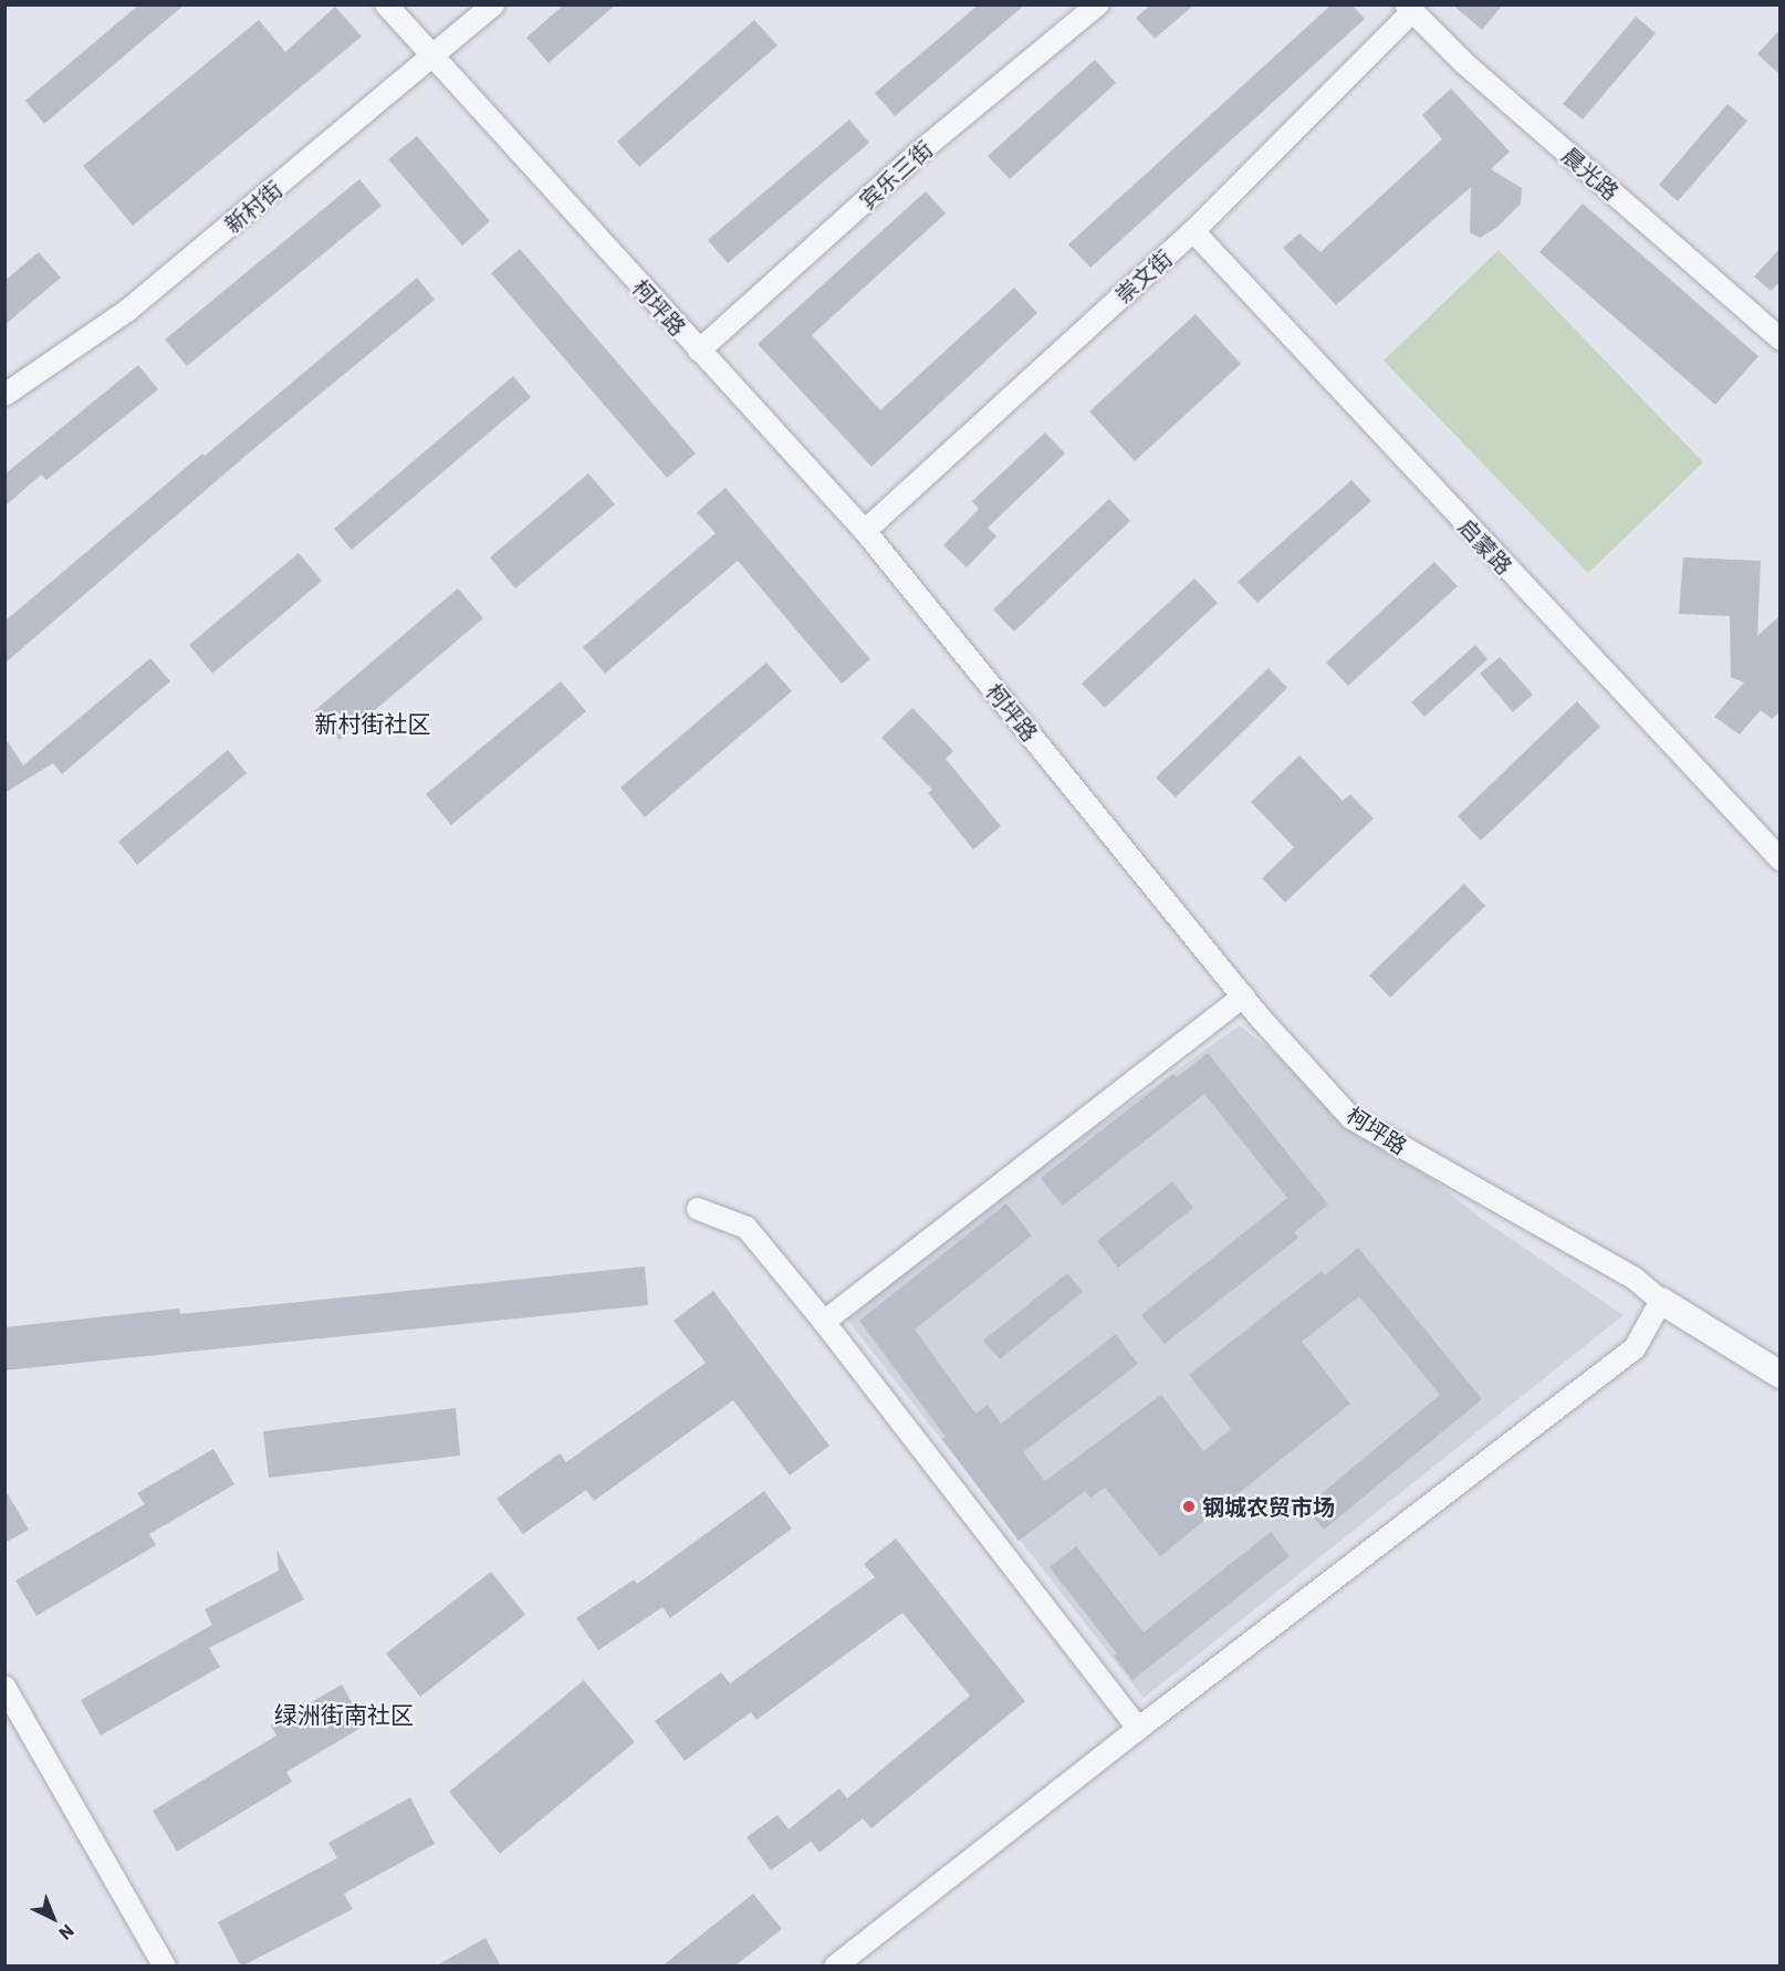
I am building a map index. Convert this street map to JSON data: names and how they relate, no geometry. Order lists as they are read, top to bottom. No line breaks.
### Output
{"streets":{"street":["晨光路","宾乐三街","新村街","崇文街","柯坪路","启蒙路"]},"crossings":[["晨光路","崇文街"],["宾乐三街","柯坪路"],["新村街","柯坪路"],["崇文街","柯坪路"],["崇文街","启蒙路"]],"districts":["新村街社区","绿洲街南社区"],"places":["钢城农贸市场"],"north":"bottom right"}
